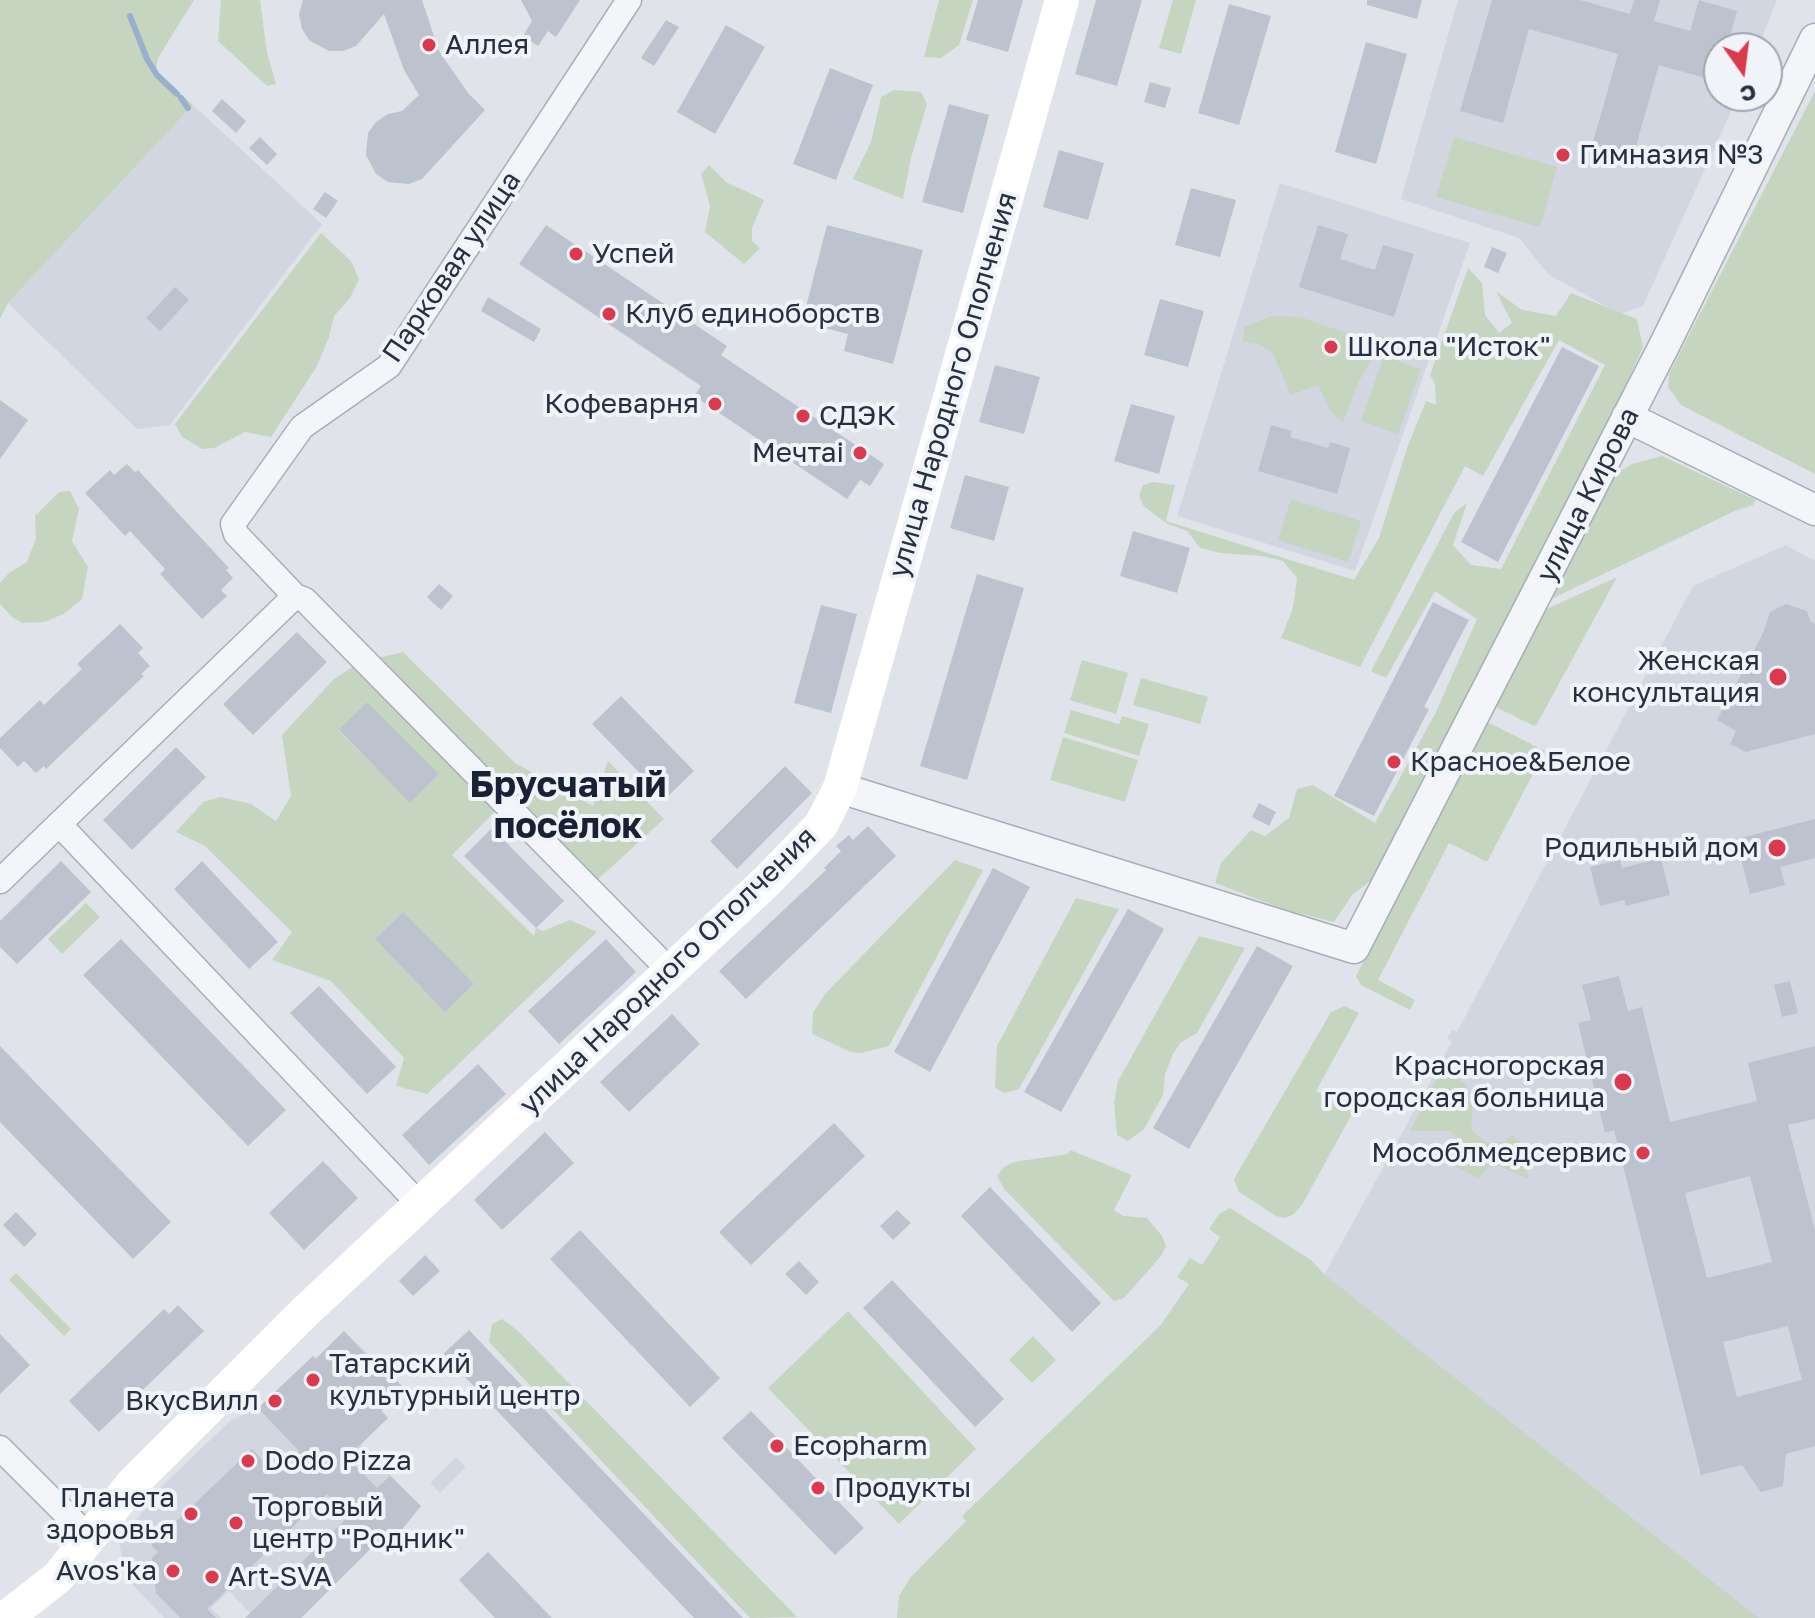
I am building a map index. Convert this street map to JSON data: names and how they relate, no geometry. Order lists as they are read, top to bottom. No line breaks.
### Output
{"streets":{"main road":["улица Народного Ополчения"],"street":["Парковая улица","улица Кирова"]},"crossings":[["улица Народного Ополчения","улица Кирова"]],"districts":["Брусчатый посёлок"],"places":["Аллея","Гимназия №3","Успей","Клуб единоборств","Школа \"Исток\"","Кофеварня","СДЭК","Мечтаi","Женская консультация","Красное&Белое","Родильный дом","Красногорская городская больница","Мособлмедсервис","Татарский культурный центр","ВкусВилл","Ecopharm","Dodo Pizza","Продукты","Планета здоровья","Торговый центр \"Родник\"","Avos'ka","Art-SVA"],"north":"bottom"}
